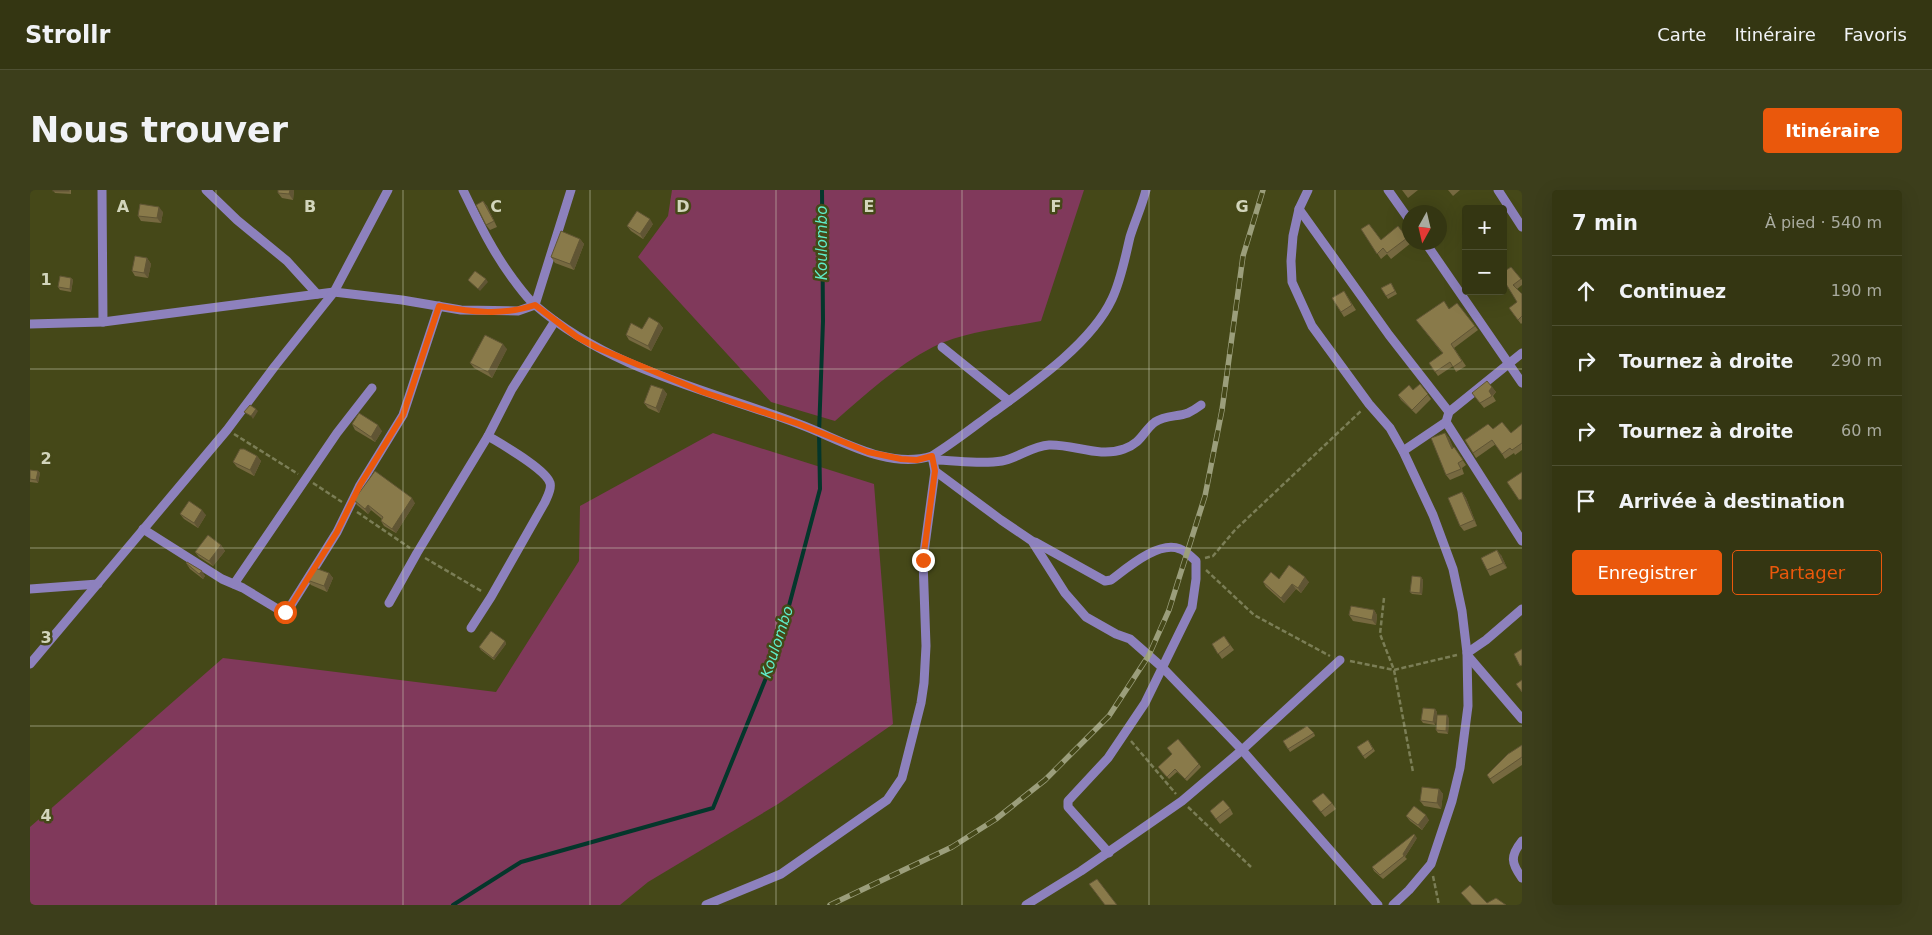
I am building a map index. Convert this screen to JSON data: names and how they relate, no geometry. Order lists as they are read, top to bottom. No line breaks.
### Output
{"water":["Koulombo"],"north":"bottom","page":{"header":"Strollr","nav":["Carte","Itinéraire","Favoris"],"buttons":["Itinéraire",["Enregistrer","Partager"]],"title":"Nous trouver","heading":["7 min","À pied · 540 m"],"map_buttons":["+","−"],"list":[["Continuez","190 m"],["Tournez à droite","290 m"],["Tournez à droite","60 m"],"Arrivée à destination"]},"grid":{"columns":["A","B","C","D","E","F","G"],"rows":["1","2","3","4"]}}
